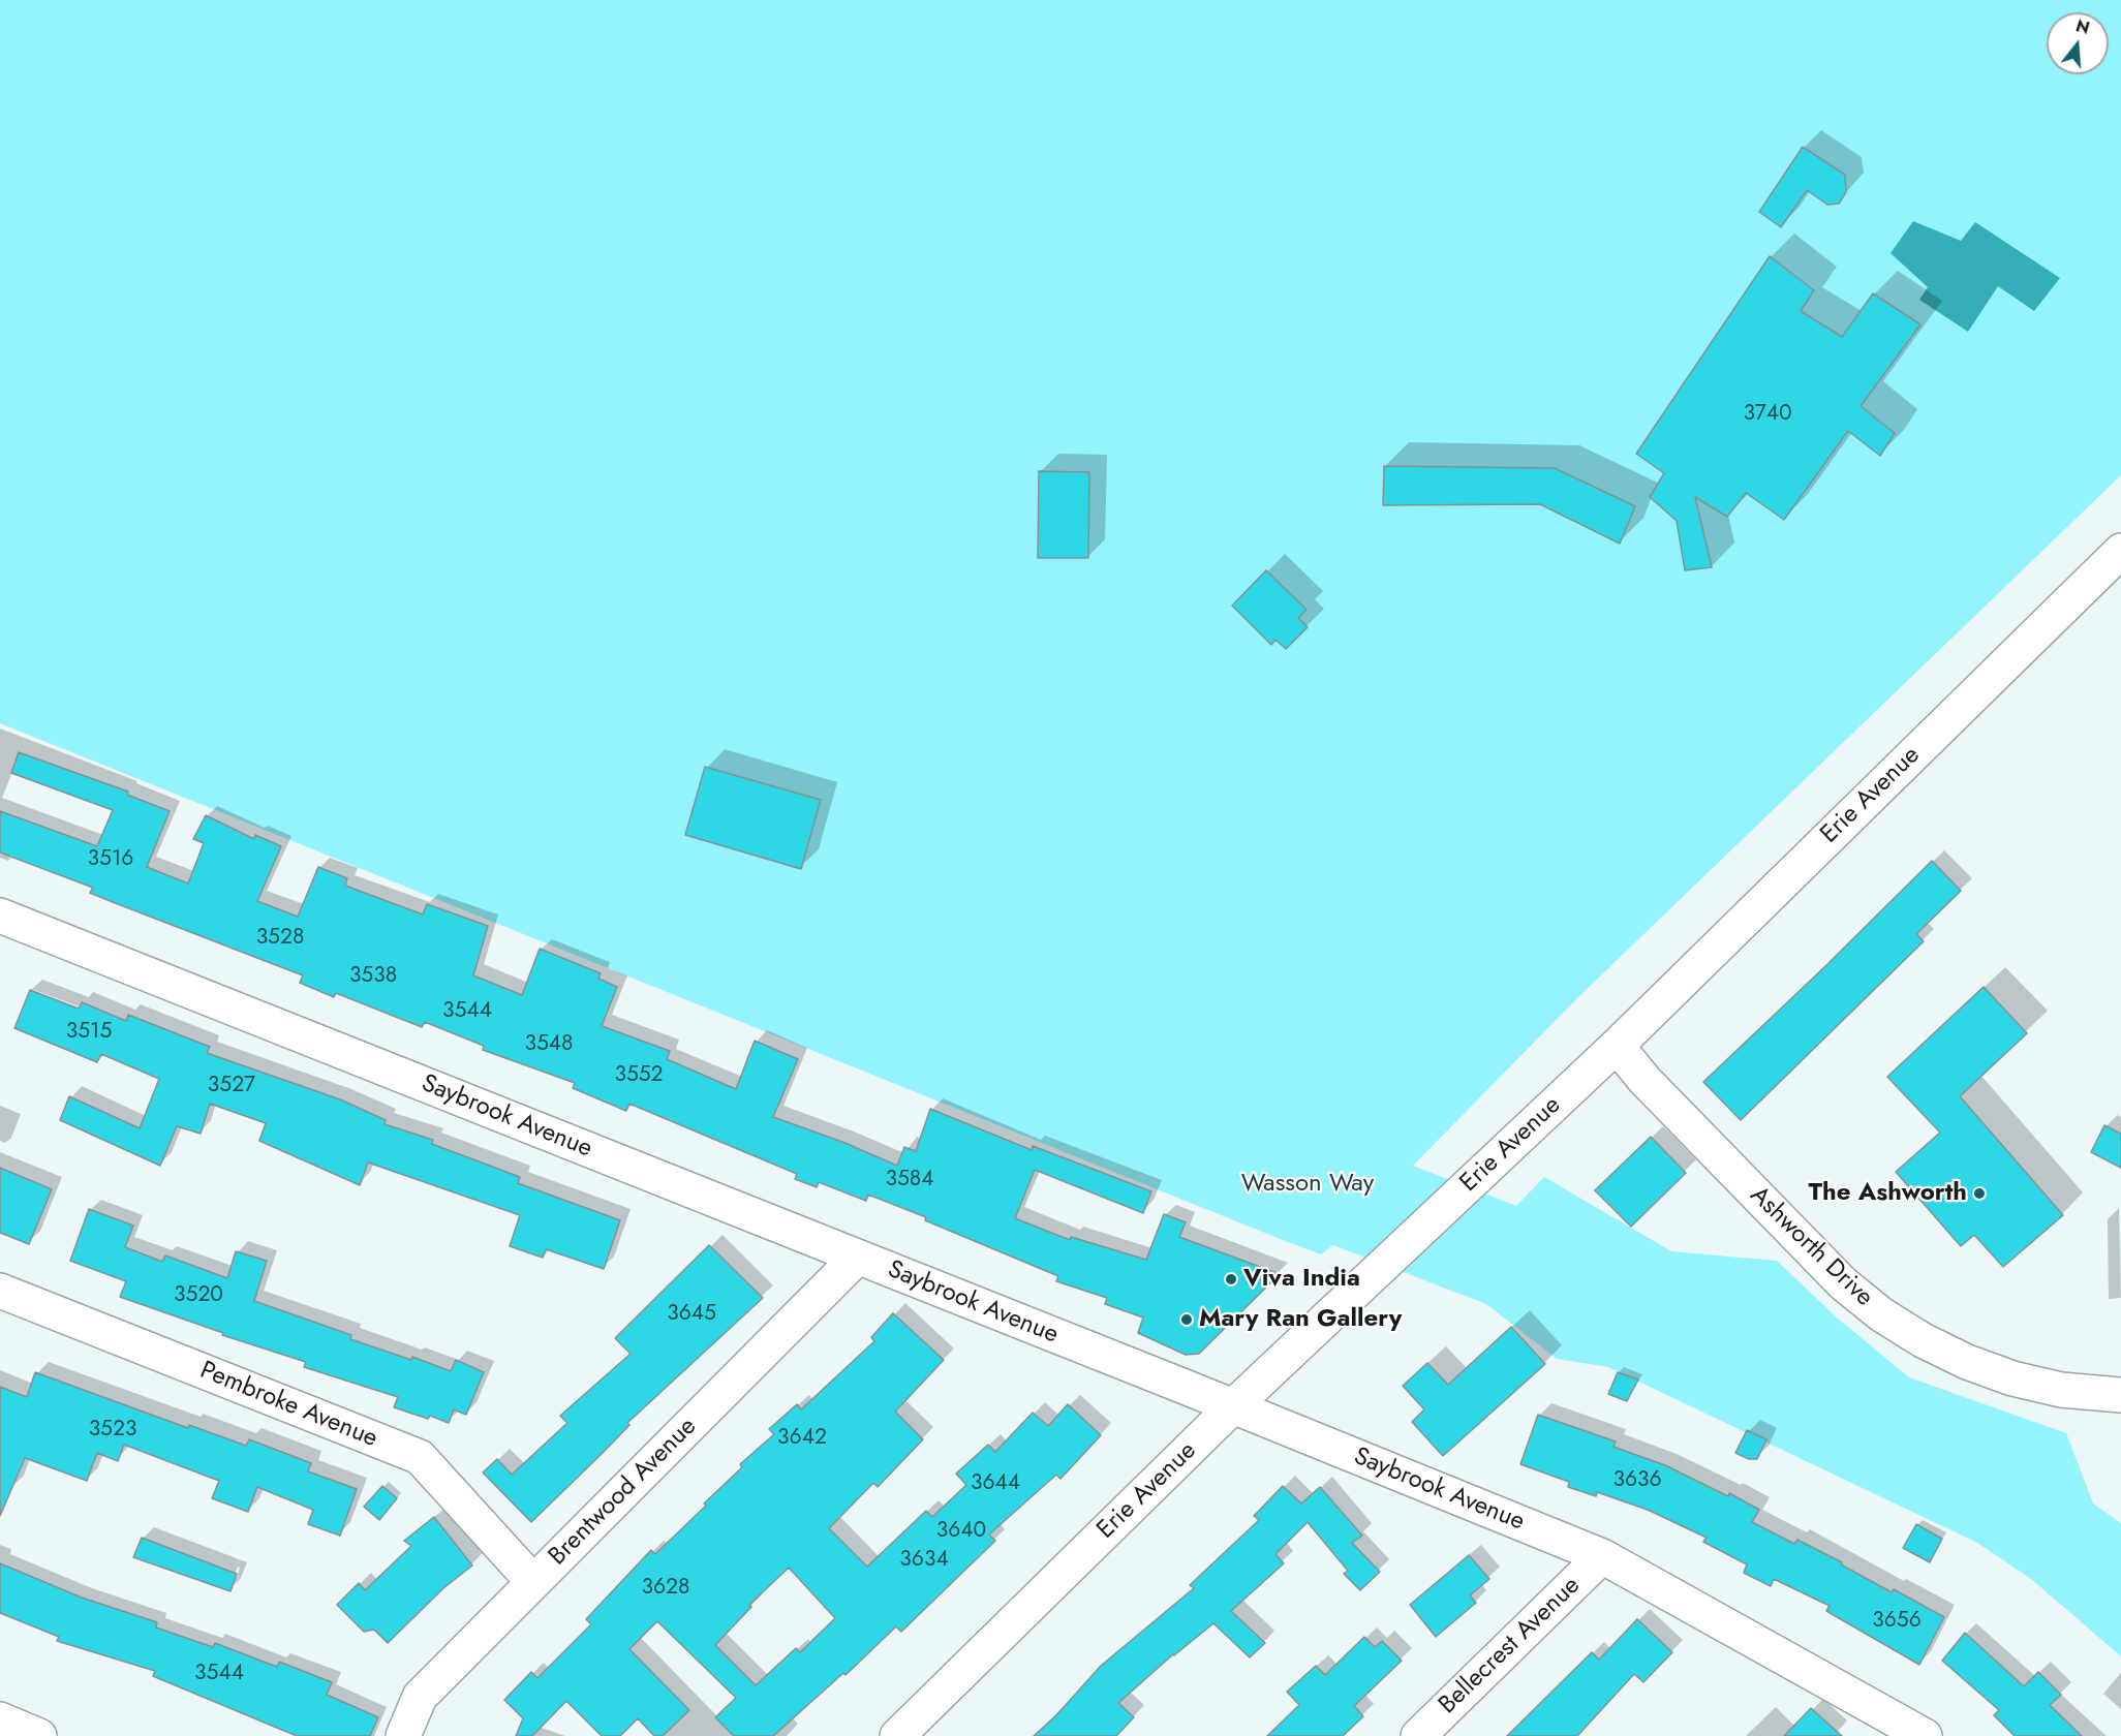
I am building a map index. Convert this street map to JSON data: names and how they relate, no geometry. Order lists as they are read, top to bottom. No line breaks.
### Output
{"streets":{"street":["Erie Avenue","Saybrook Avenue","Ashworth Drive","Pembroke Avenue","Brentwood Avenue","Bellecrest Avenue"]},"crossings":[["Erie Avenue","Saybrook Avenue"],["Erie Avenue","Ashworth Drive"],["Saybrook Avenue","Brentwood Avenue"],["Saybrook Avenue","Bellecrest Avenue"],["Pembroke Avenue","Brentwood Avenue"]],"parks":["Wasson Way"],"places":["The Ashworth","Viva India","Mary Ran Gallery"],"house_numbers":["3740","3516","3528","3538","3544","3515","3548","3552","3527","3584","3520","3645","3523","3642","3636","3644","3640","3634","3628","3656","3544"],"north":"top"}
